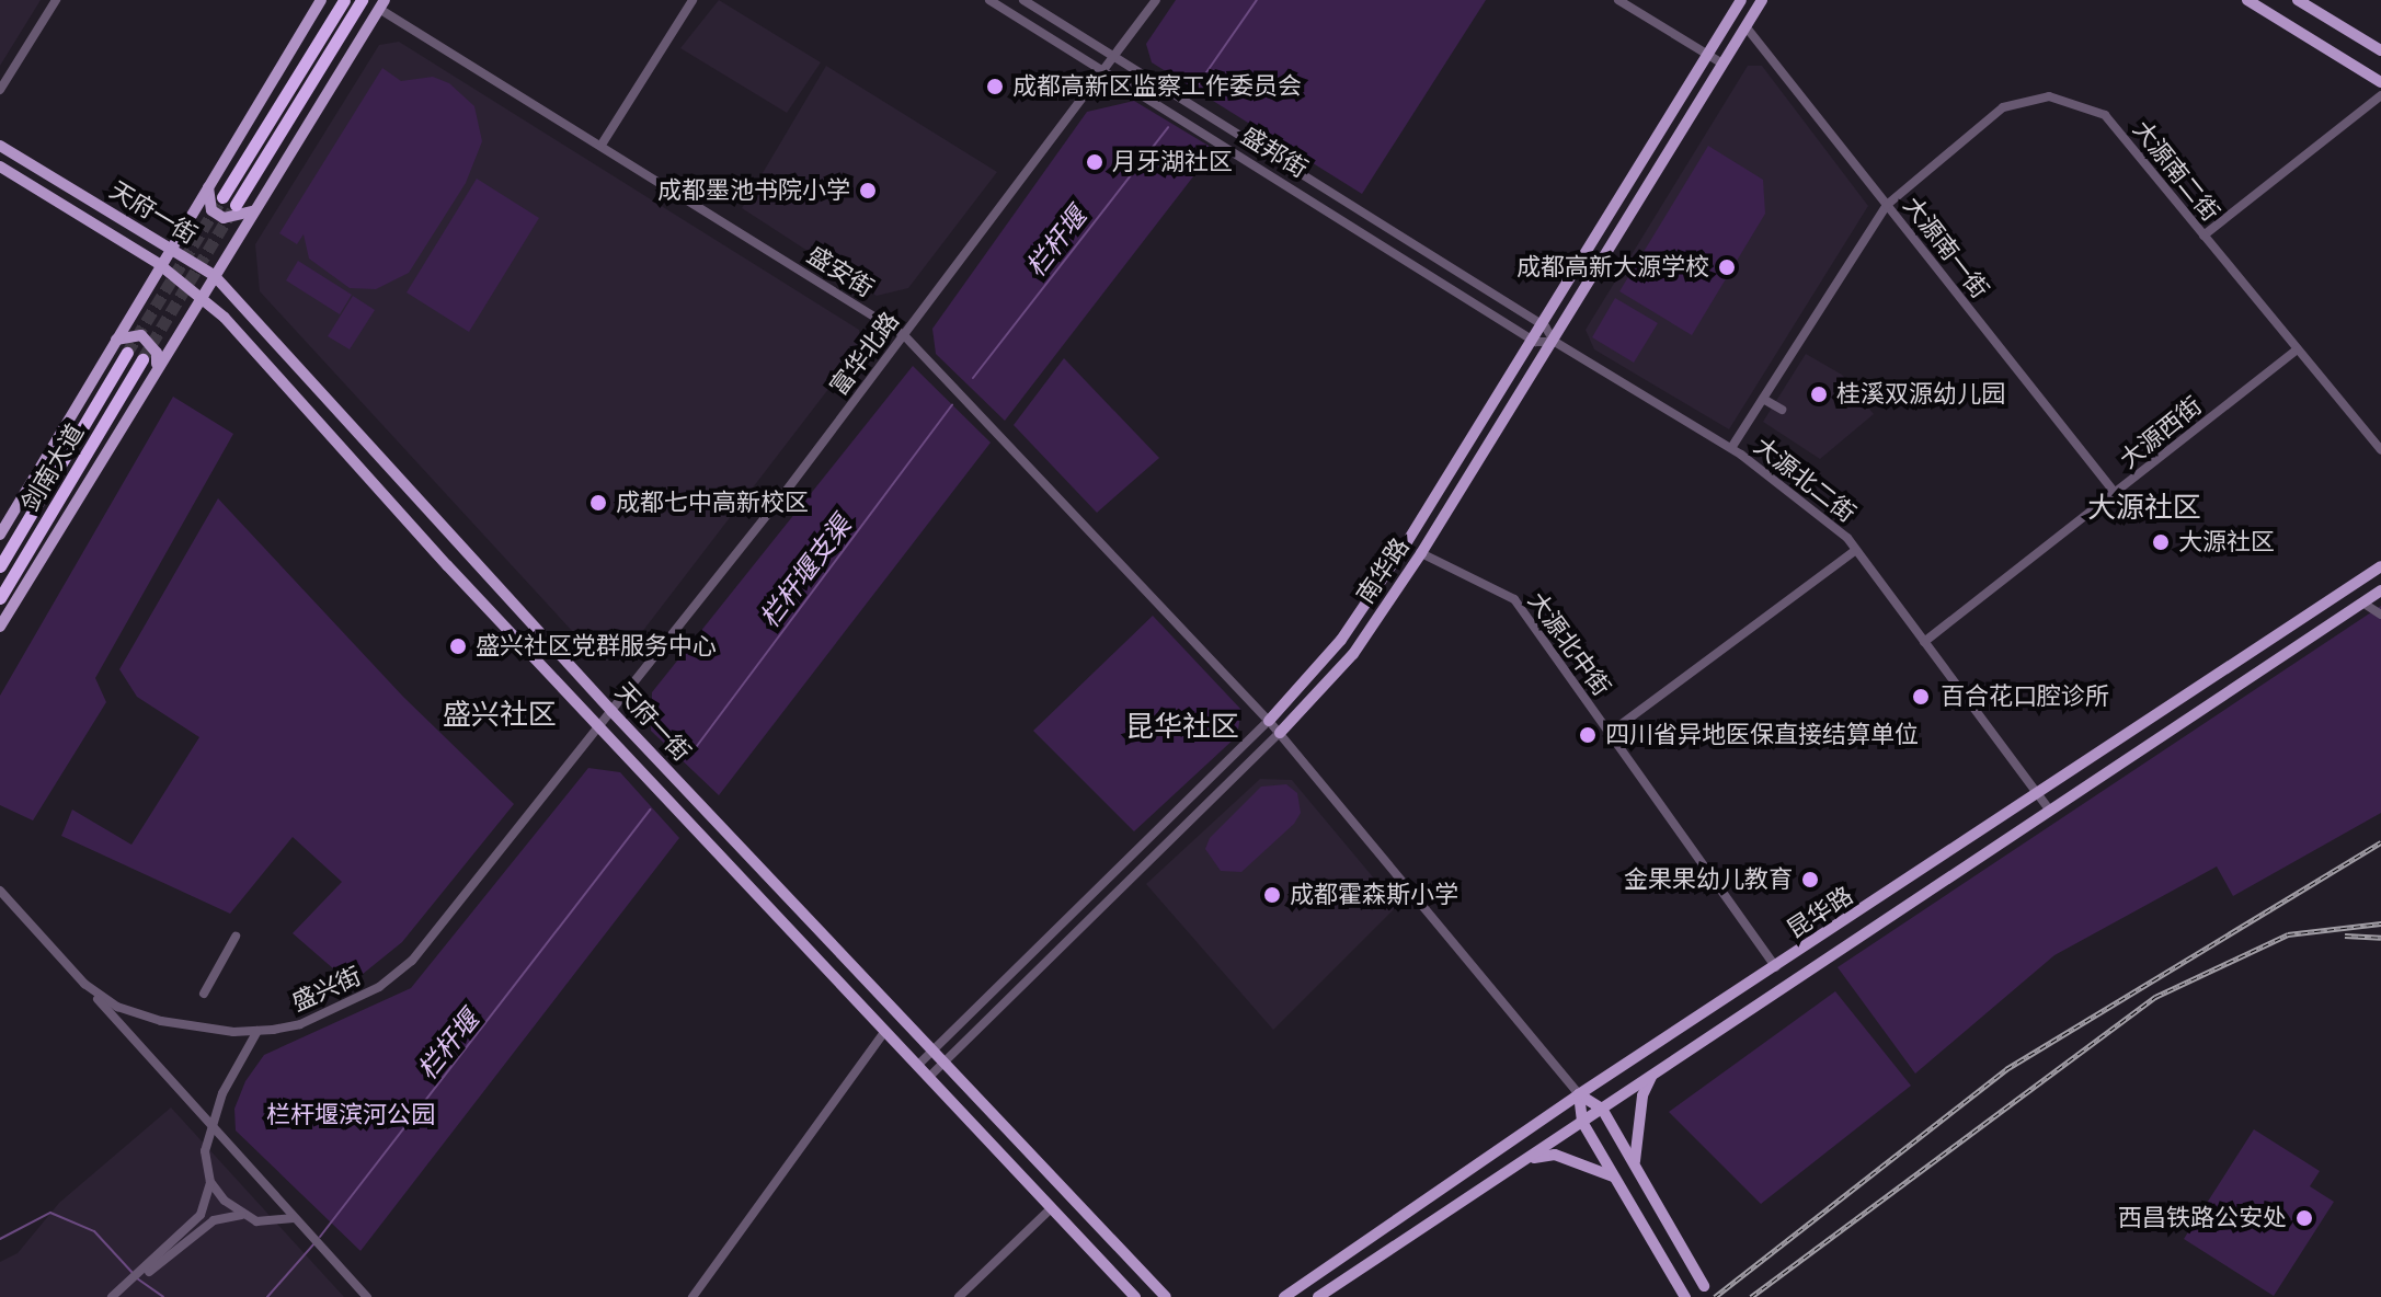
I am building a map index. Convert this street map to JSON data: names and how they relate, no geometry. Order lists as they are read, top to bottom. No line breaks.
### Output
{"streets":{"highway":["剑南大道"],"main road":["天府一街","南华路","昆华路"],"street":["盛邦街","大源南二街","大源南一街","盛安街","富华北路","大源西街","大源北二街","大源北中街","盛兴街"]},"crossings":[["盛邦街","富华北路"],["盛邦街","大源北二街"],["盛邦街","南华路"],["大源南二街","大源南一街"],["大源南二街","大源西街"],["大源南二街","大源北二街"],["天府一街","富华北路"],["天府一街","南华路"],["天府一街","盛兴街"],["大源南一街","大源西街"],["大源南一街","南华路"],["盛安街","富华北路"],["盛安街","南华路"],["盛安街","昆华路"],["富华北路","盛兴街"],["大源西街","大源北二街"],["大源北二街","南华路"],["大源北二街","昆华路"],["南华路","大源北中街"],["大源北中街","昆华路"]],"districts":["大源社区","盛兴社区","昆华社区"],"water":["栏杆堰","栏杆堰支渠"],"parks":["栏杆堰滨河公园"],"places":["成都高新区监察工作委员会","月牙湖社区","成都墨池书院小学","成都高新大源学校","桂溪双源幼儿园","成都七中高新校区","大源社区","盛兴社区党群服务中心","百合花口腔诊所","四川省异地医保直接结算单位","金果果幼儿教育","成都霍森斯小学","西昌铁路公安处"]}
